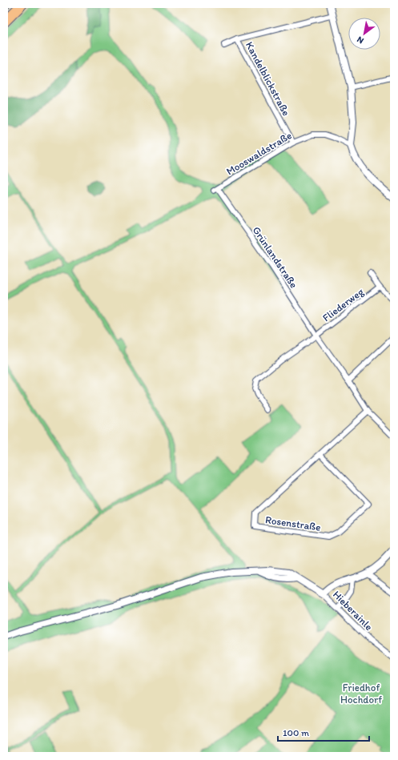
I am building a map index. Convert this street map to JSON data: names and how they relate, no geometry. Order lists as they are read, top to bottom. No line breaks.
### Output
{"streets":{"street":["Kandelblickstraße","Mooswaldstraße","Grünlandstraße","Fliederweg","Rosenstraße","Hieberainle"]},"crossings":[["Kandelblickstraße","Mooswaldstraße"],["Mooswaldstraße","Grünlandstraße"],["Grünlandstraße","Fliederweg"],["Grünlandstraße","Rosenstraße"]],"parks":["Friedhof Hochdorf"],"scale_bar":"100 m","north":"bottom left"}
